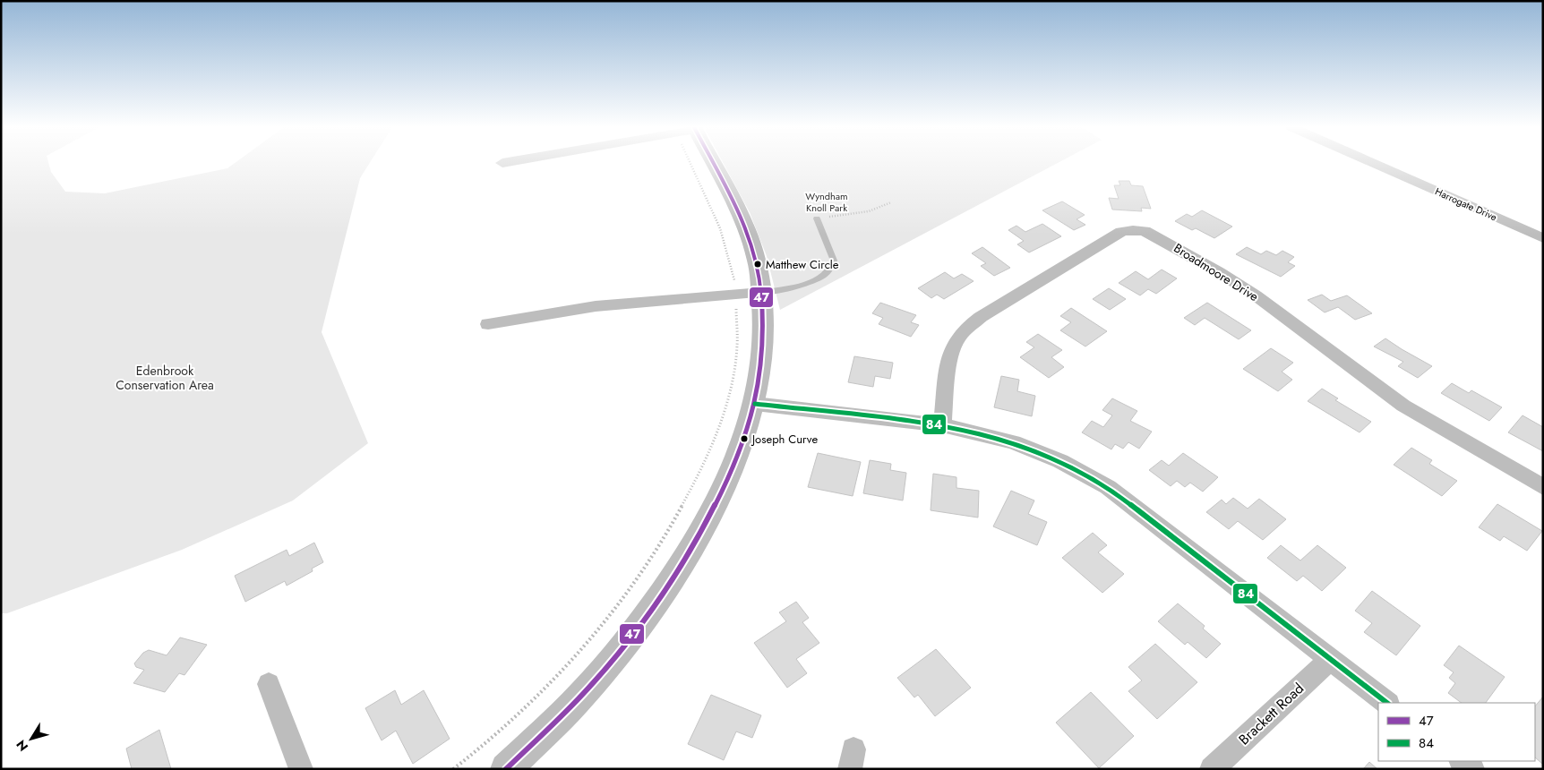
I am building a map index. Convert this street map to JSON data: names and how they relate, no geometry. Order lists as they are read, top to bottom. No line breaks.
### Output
{"streets":{"street":["Harrogate Drive","Broadmoore Drive","Brackett Road"]},"parks":["Wyndham Knoll Park","Edenbrook Conservation Area"],"places":["Matthew Circle","Joseph Curve"],"lines":["transit line 47","transit line 84"],"legend":["47","84"],"north":"bottom left"}
